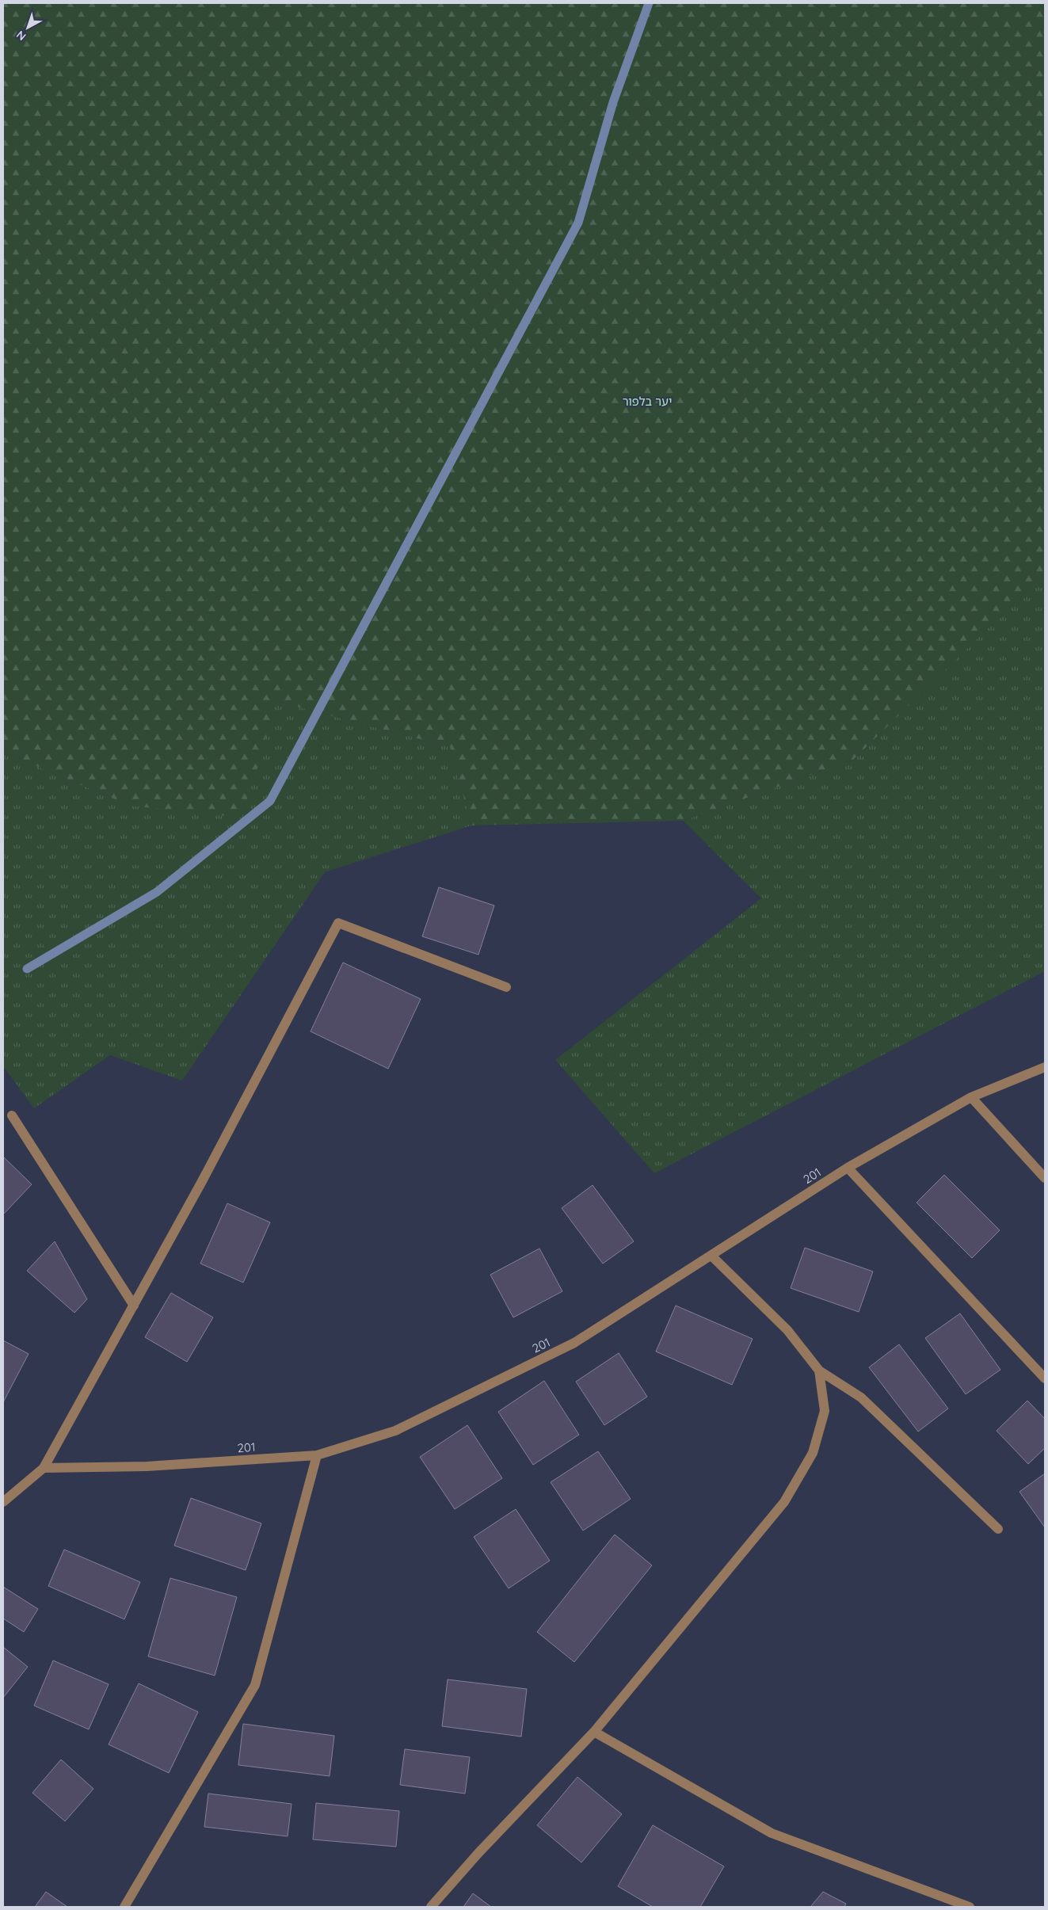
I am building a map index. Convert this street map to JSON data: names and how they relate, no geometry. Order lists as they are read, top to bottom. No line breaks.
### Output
{"streets":{"street":["201"]},"parks":["יער בלפור"],"north":"bottom left"}
